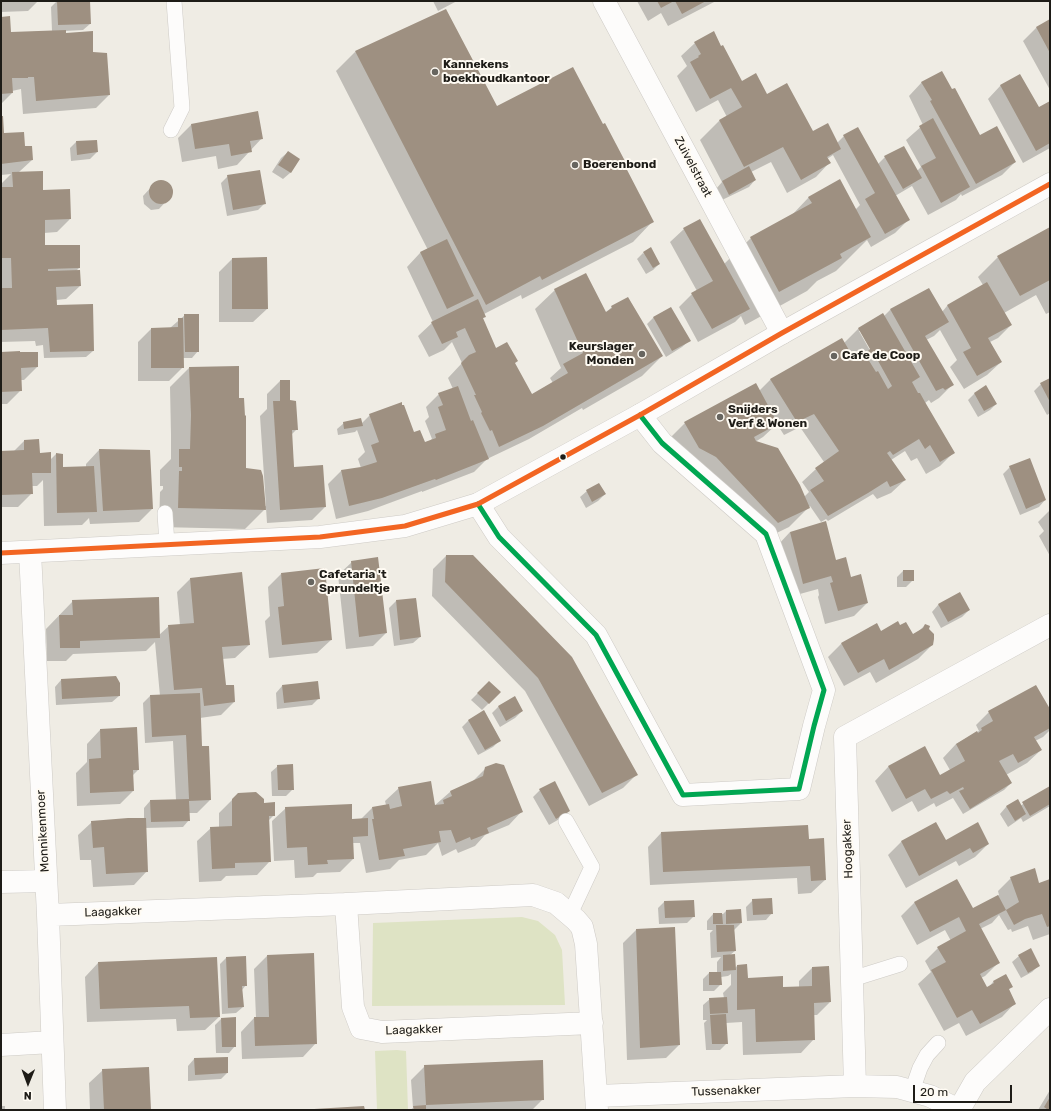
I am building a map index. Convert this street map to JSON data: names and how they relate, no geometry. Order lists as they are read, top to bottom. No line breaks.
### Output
{"streets":{"street":["Zuivelstraat","Monnikenmoer","Hoogakker","Laagakker","Tussenakker"]},"crossings":[["Monnikenmoer","Laagakker"],["Hoogakker","Tussenakker"],["Laagakker","Tussenakker"]],"places":["Kannekens boekhoudkantoor","Boerenbond","Keurslager Monden","Cafe de Coop","Snijders Verf & Wonen","Cafetaria 't Sprundeltje"],"scale_bar":"20 m","north":"bottom"}
